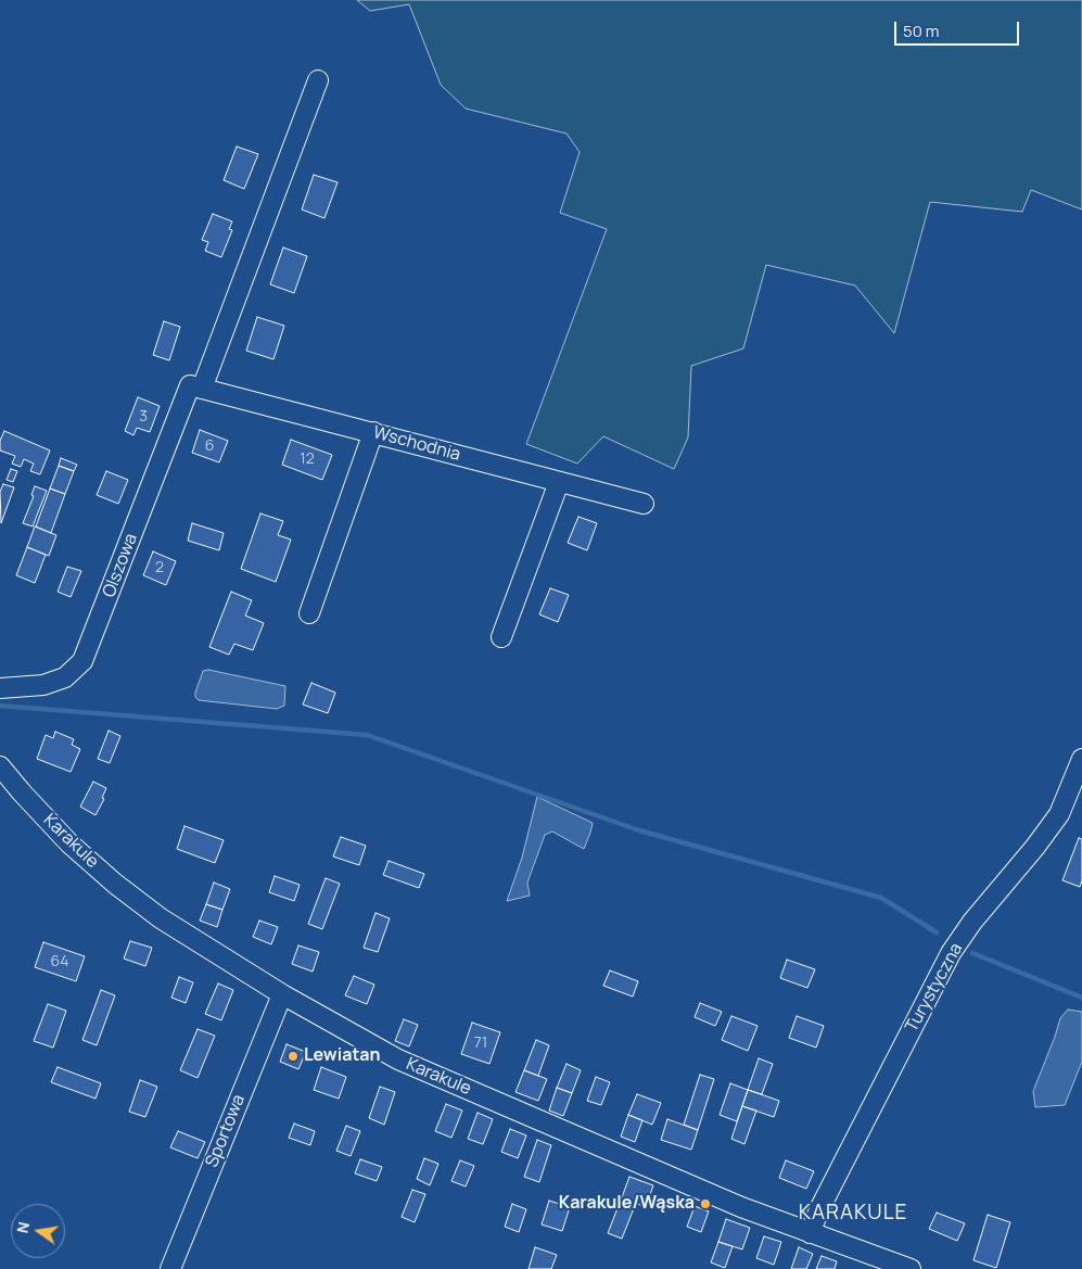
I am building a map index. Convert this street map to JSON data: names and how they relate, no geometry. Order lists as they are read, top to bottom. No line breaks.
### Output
{"streets":{"street":["Wschodnia","Olszowa","Karakule","Turystyczna","Sportowa"]},"crossings":[["Wschodnia","Olszowa"],["Karakule","Turystyczna"],["Karakule","Sportowa"]],"districts":["KARAKULE"],"places":["Lewiatan","Karakule/Wąska"],"house_numbers":["3","6","12","2","64","71"],"scale_bar":"50 m","north":"left"}
